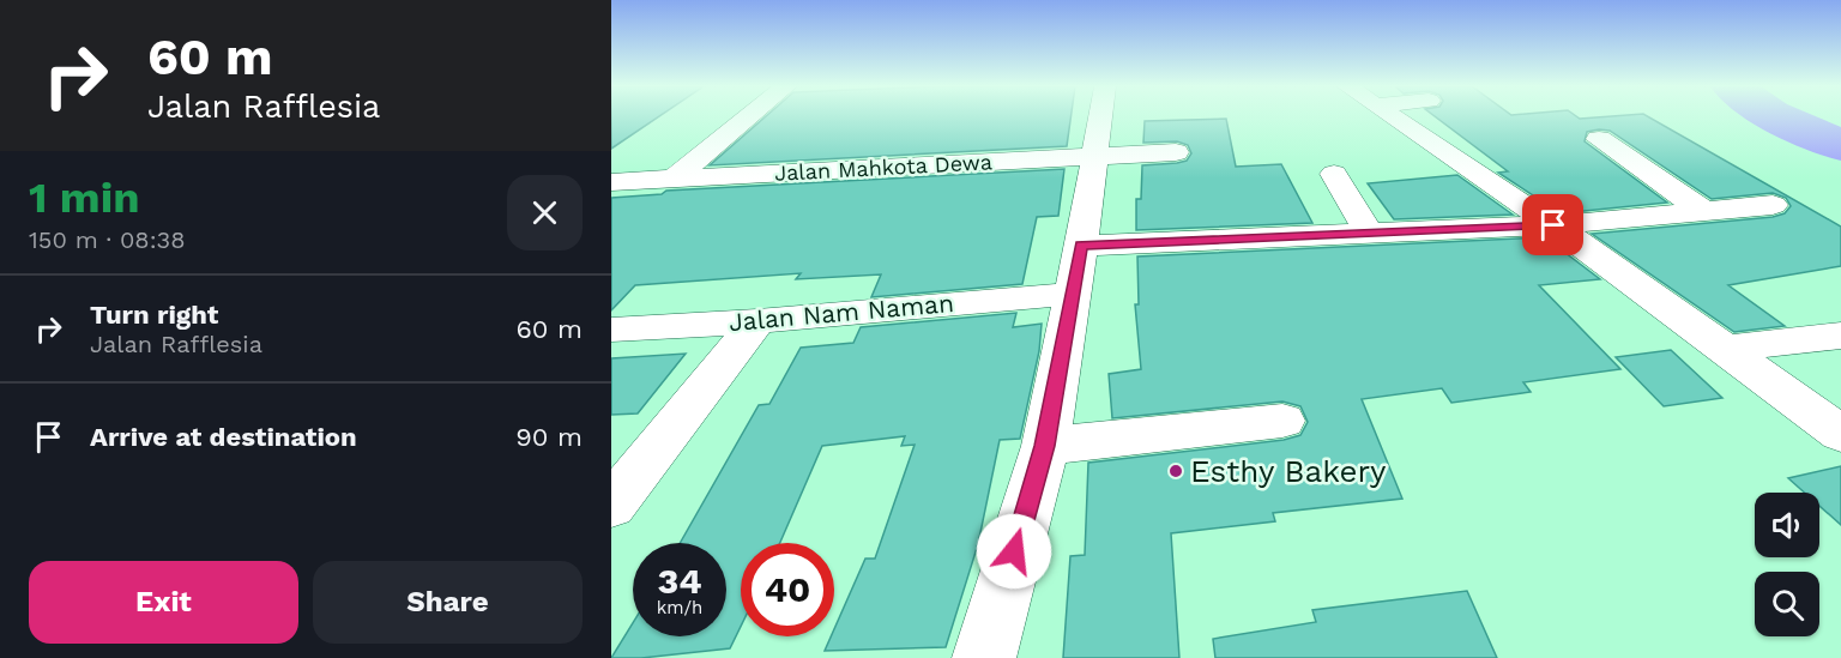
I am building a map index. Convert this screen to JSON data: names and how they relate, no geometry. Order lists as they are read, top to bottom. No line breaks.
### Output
{"streets":{"street":["Jalan Mahkota Dewa","Jalan Nam Naman"]},"places":["Esthy Bakery"],"page":{"turn":["60 m","Jalan Rafflesia"],"heading":["1 min","150 m · 08:38"],"list":[{"name":"Turn right","note":"Jalan Rafflesia","value":"60 m"},{"name":"Arrive at destination","value":"90 m"}],"speed":"34 km/h","limit":"40","buttons":["Exit","Share"]}}
